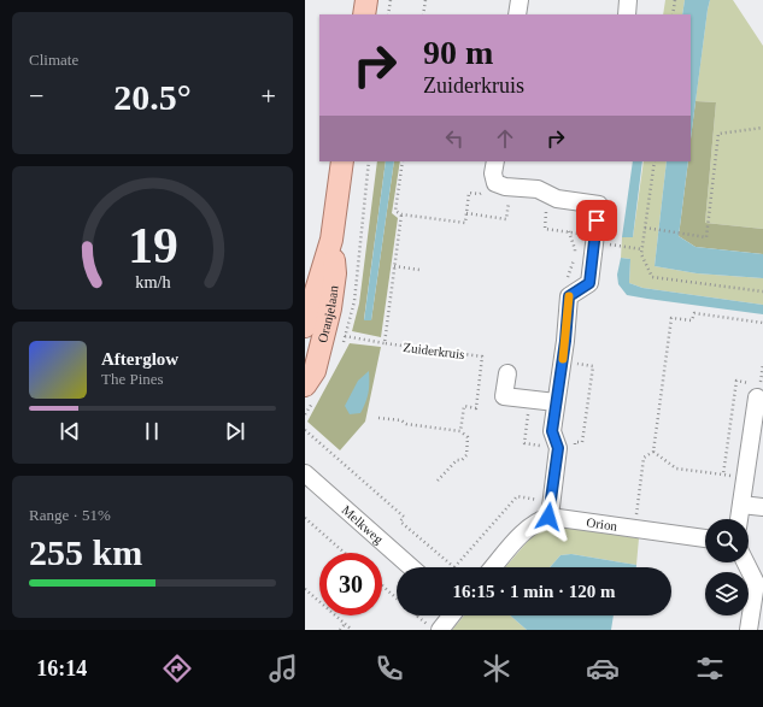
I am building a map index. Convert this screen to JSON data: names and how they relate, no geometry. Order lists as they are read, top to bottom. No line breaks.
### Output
{"streets":{"main road":["Oranjelaan"],"street":["Melkweg","Orion"],"path":["Zuiderkruis"]},"page":{"tile":["Climate",["Range · 51%","255 km"]],"turn":["90 m","Zuiderkruis"],"heat":["−","20.5°","+"],"song":["Afterglow","The Pines"],"limit":"30","trip":"16:15 · 1 min · 120 m","tabs":"16:14","gauge":["19","km/h"]}}
